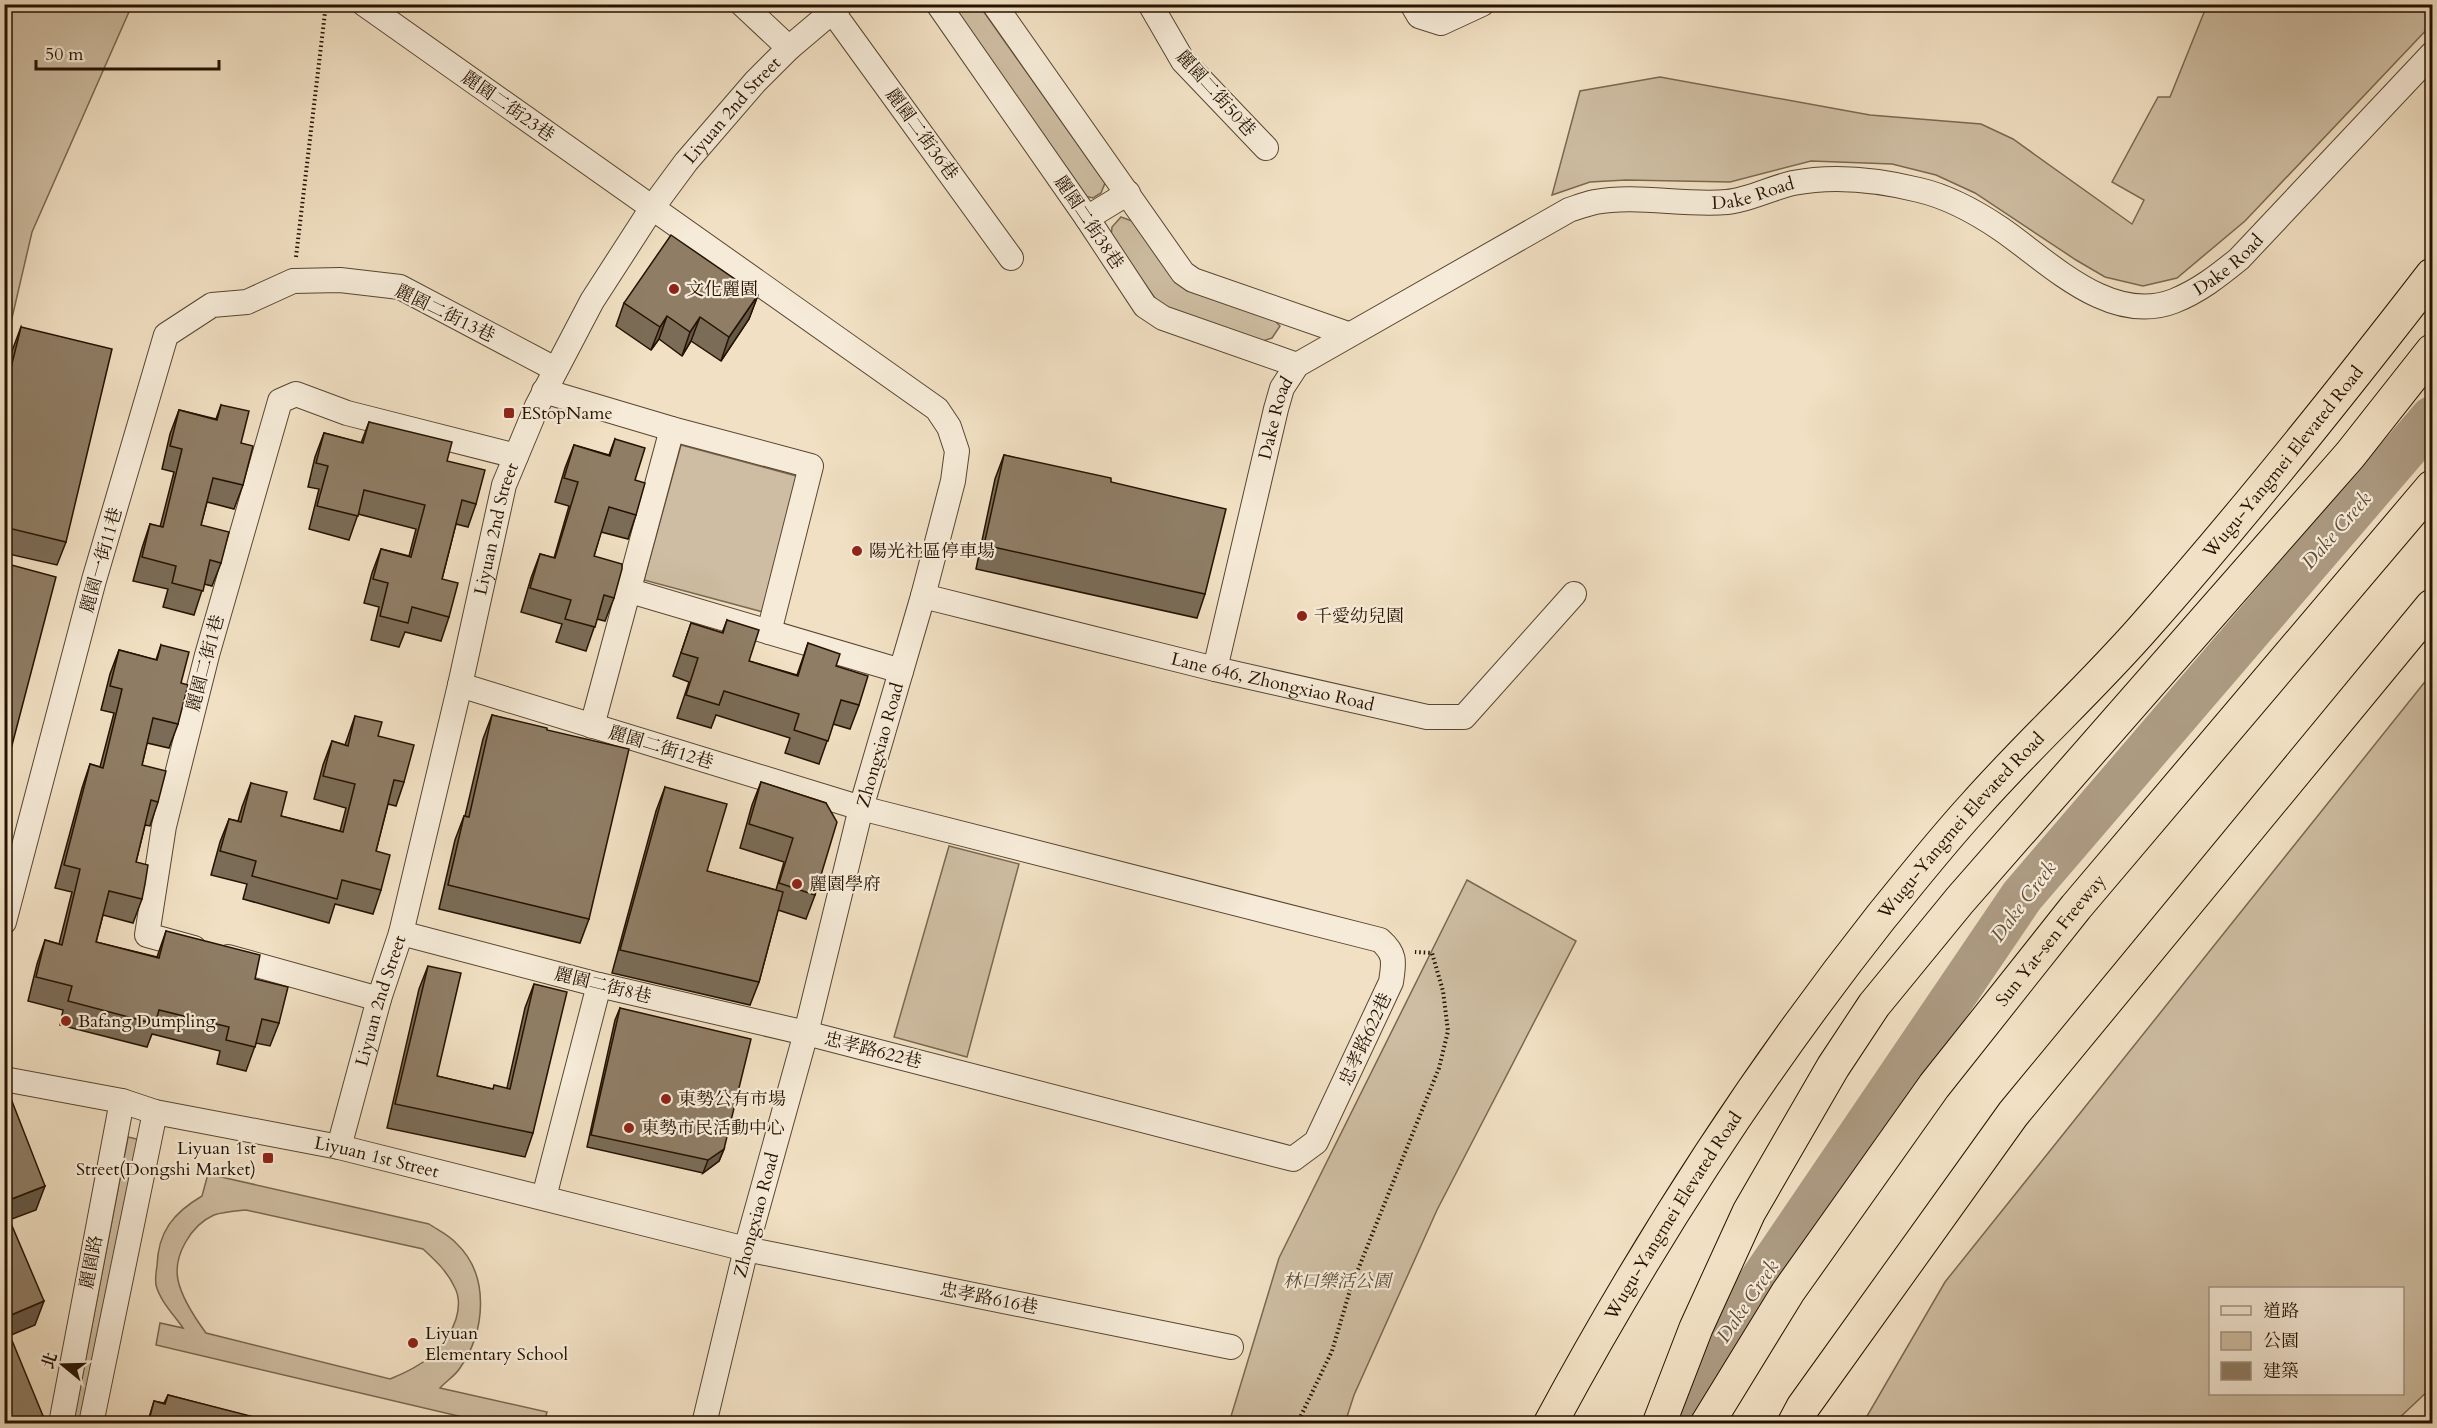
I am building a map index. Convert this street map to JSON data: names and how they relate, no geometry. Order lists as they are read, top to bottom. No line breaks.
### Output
{"streets":{"highway":["Wugu-Yangmei Elevated Road","Sun Yat-sen Freeway"],"street":["麗園二街50巷","麗園二街23巷","Liyuan 2nd Street","麗園二街36巷","Dake Road","麗園二街38巷","麗園二街13巷","麗園一街11巷","麗園二街1巷","Lane 646, Zhongxiao Road","Zhongxiao Road","麗園二街12巷","麗園二街8巷","忠孝路622巷","Liyuan 1st Street","麗園路","忠孝路616巷"]},"crossings":[["麗園二街23巷","Liyuan 2nd Street"],["麗園二街23巷","Zhongxiao Road"],["Liyuan 2nd Street","麗園二街36巷"],["Liyuan 2nd Street","麗園二街13巷"],["Liyuan 2nd Street","麗園二街1巷"],["Liyuan 2nd Street","Zhongxiao Road"],["Liyuan 2nd Street","麗園二街12巷"],["Liyuan 2nd Street","麗園二街8巷"],["Liyuan 2nd Street","Liyuan 1st Street"],["Dake Road","麗園二街38巷"],["Dake Road","Lane 646, Zhongxiao Road"],["麗園二街13巷","麗園一街11巷"],["Lane 646, Zhongxiao Road","Zhongxiao Road"],["Zhongxiao Road","麗園二街12巷"],["Zhongxiao Road","麗園二街8巷"],["Zhongxiao Road","忠孝路622巷"],["Zhongxiao Road","Liyuan 1st Street"],["Zhongxiao Road","忠孝路616巷"],["麗園二街8巷","忠孝路622巷"],["Liyuan 1st Street","麗園路"],["Liyuan 1st Street","忠孝路616巷"]],"water":["Dake Creek"],"parks":["林口樂活公園"],"places":{"other":["文化麗園","陽光社區停車場","千愛幼兒園","麗園學府","Bafang Dumpling","東勢公有市場","東勢市民活動中心","Liyuan Elementary School"],"transit":["EStopName","Liyuan 1st Street(Dongshi Market)"]},"legend":["道路","公園","建築"],"scale_bar":"50 m","north":"left"}
